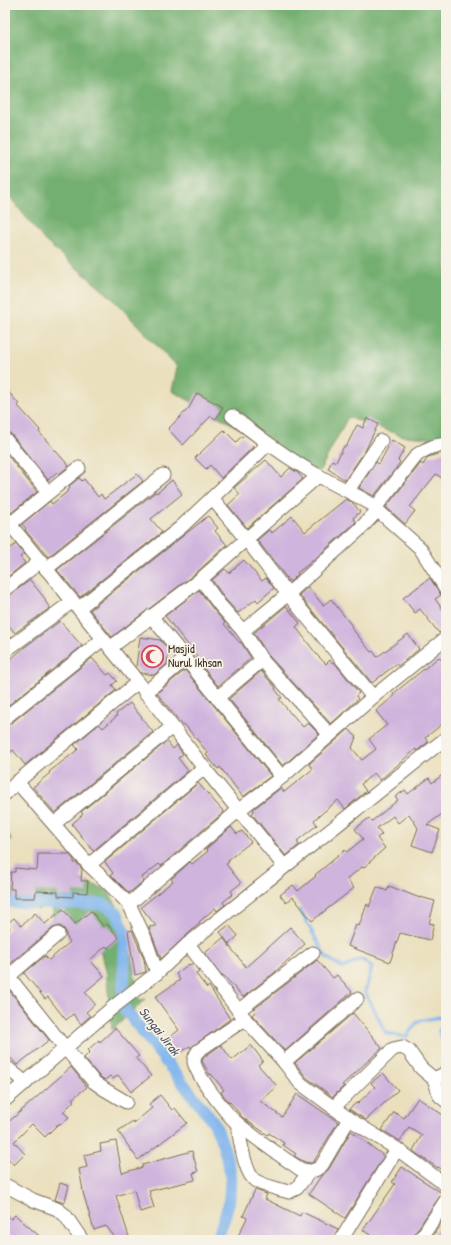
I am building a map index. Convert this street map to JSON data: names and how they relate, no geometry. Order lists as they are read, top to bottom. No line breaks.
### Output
{"water":["Sungai Jirak"],"places":{"mosque":["Masjid Nurul Ikhsan"]}}
